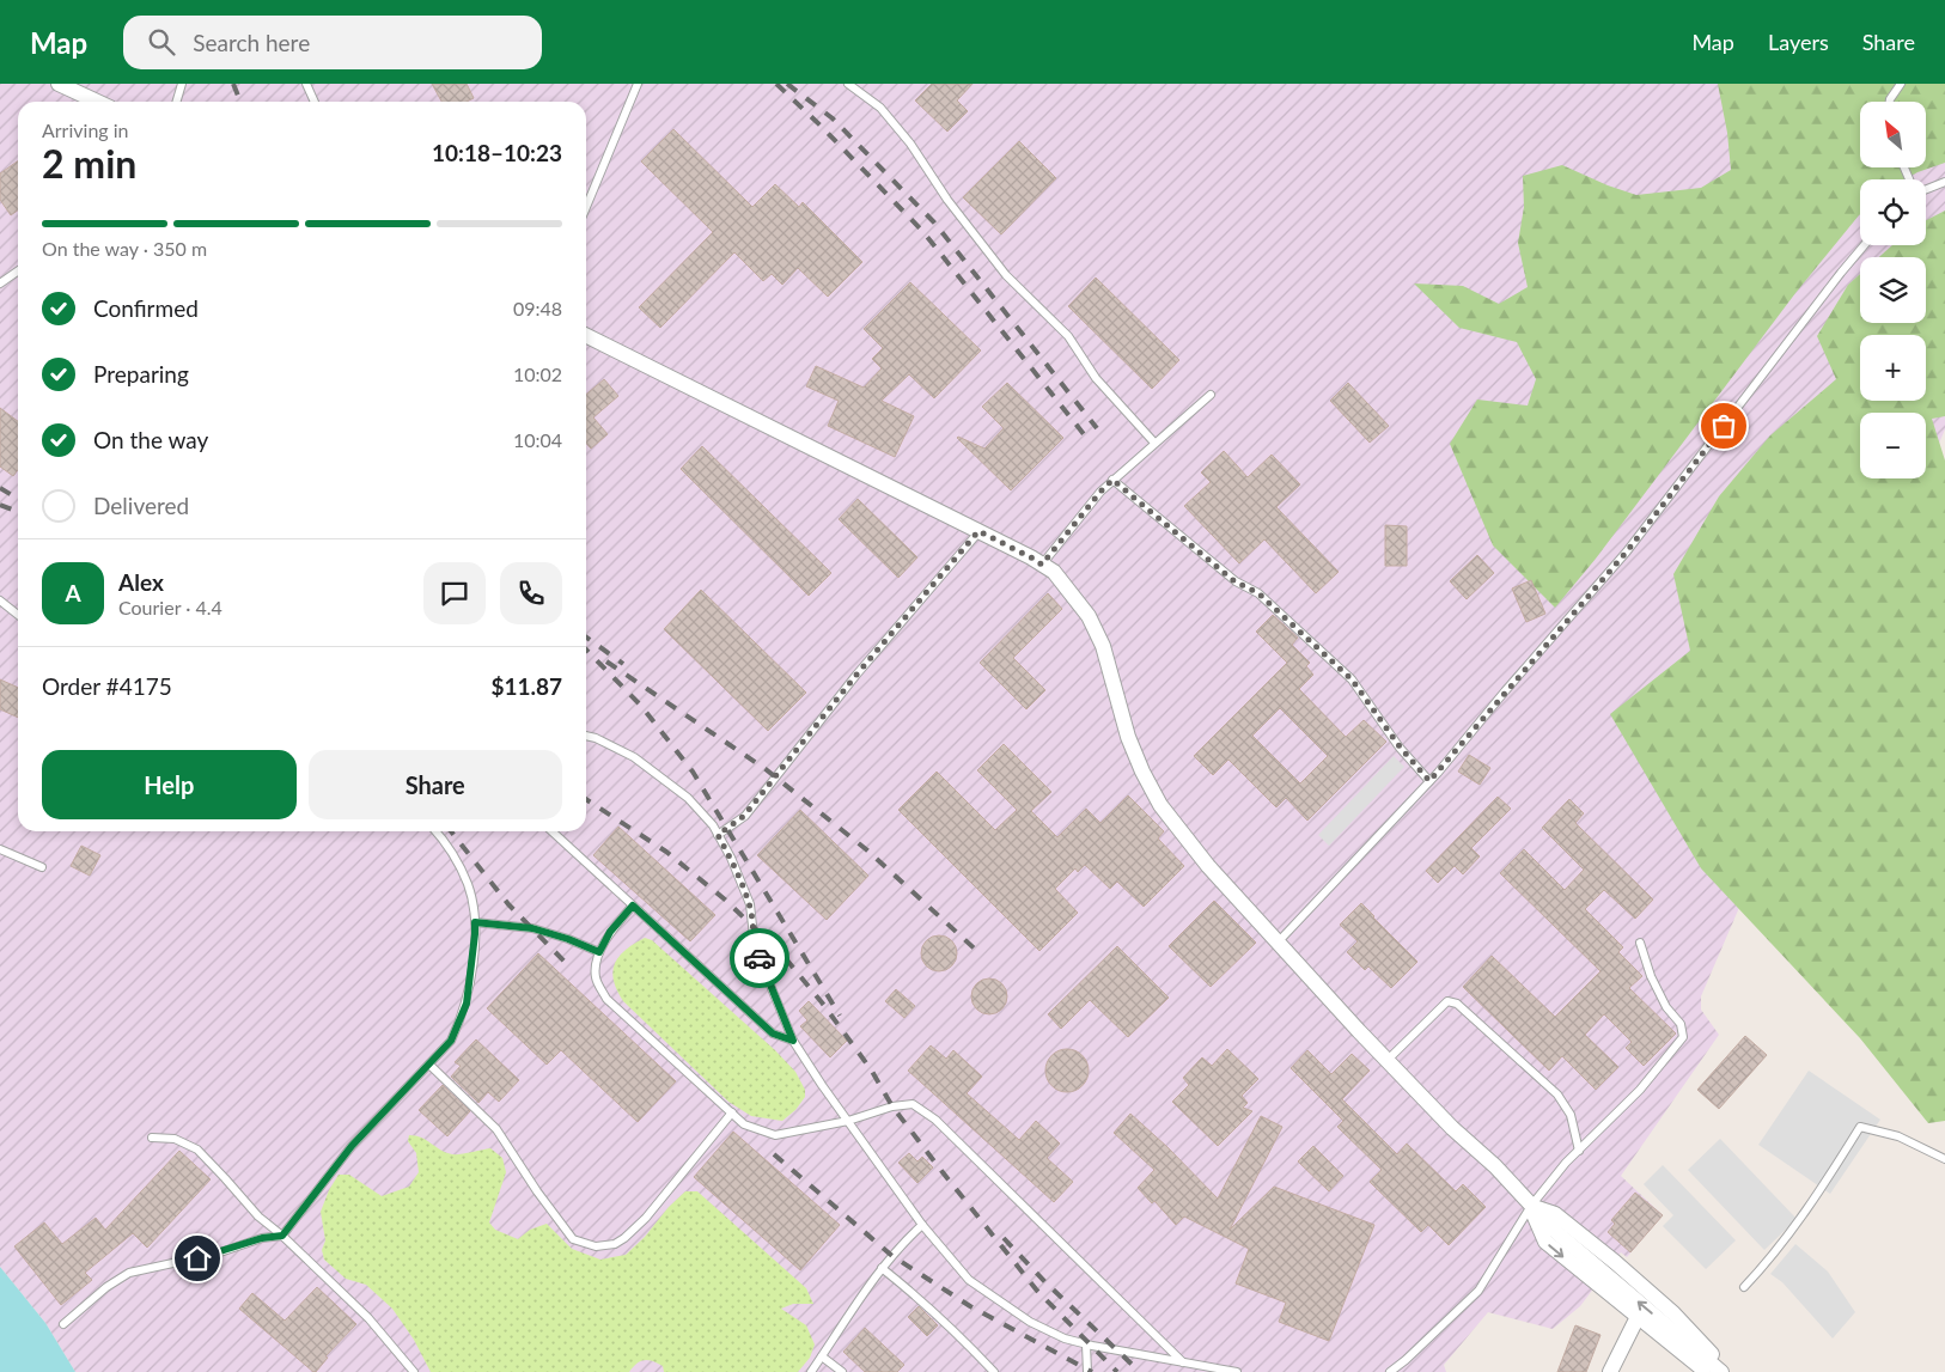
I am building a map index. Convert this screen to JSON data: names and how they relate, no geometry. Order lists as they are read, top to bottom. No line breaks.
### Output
{"north":"top left","page":{"header":"Map","search":"Search here","nav":["Map","Layers","Share"],"map_buttons":["+","−"],"heading":["2 min","Arriving in","10:18–10:23"],"panel":["Alex","Courier · 4.4","Order #4175","$11.87"],"bar":"On the way · 350 m","list":[["Confirmed","09:48"],["Preparing","10:02"],["On the way","10:04"],"Delivered"],"round":"A","buttons":["Help","Share"]}}
